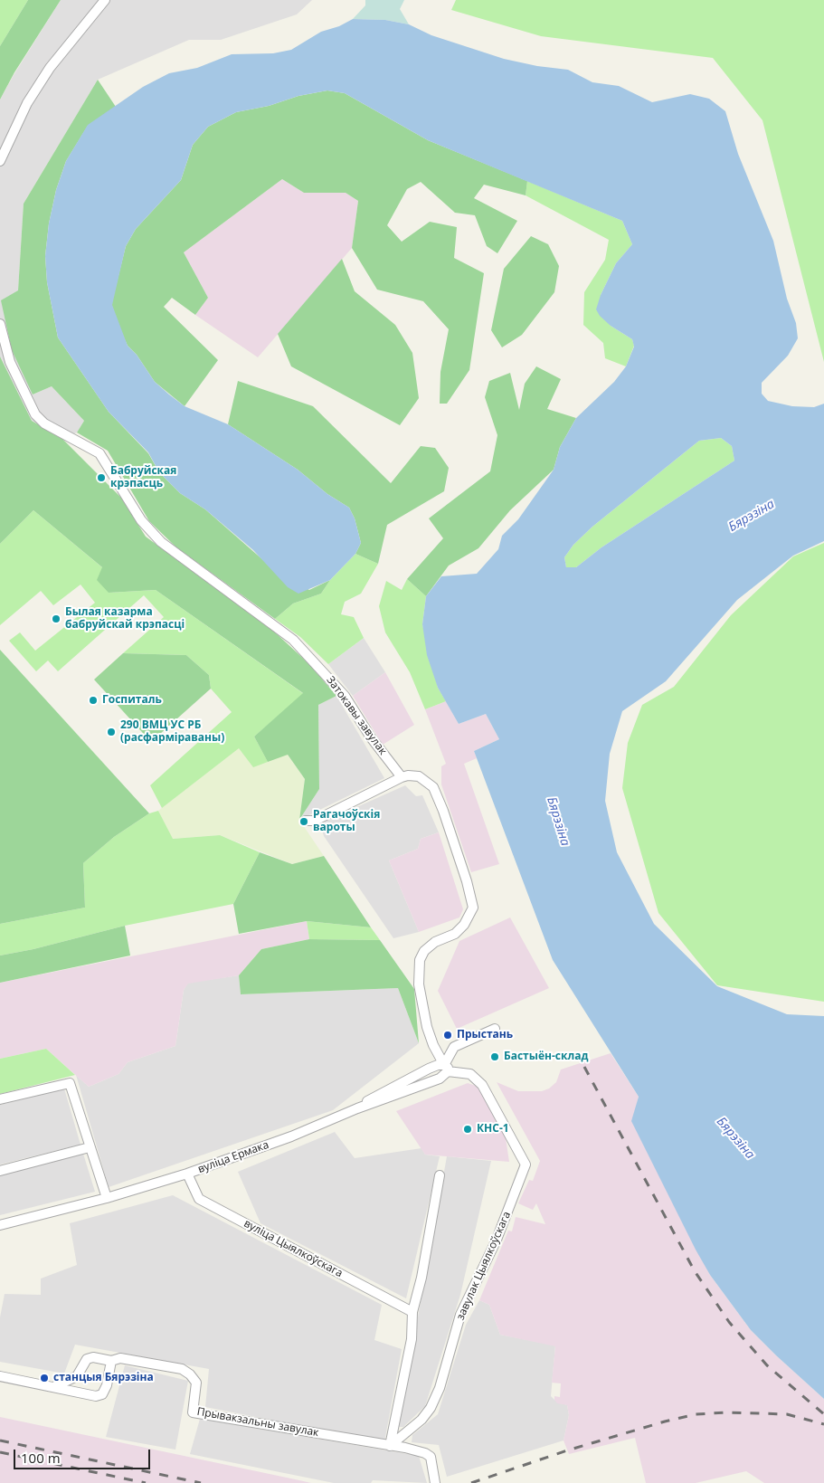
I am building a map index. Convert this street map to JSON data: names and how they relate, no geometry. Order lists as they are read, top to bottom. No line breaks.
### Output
{"streets":{"street":["Затокавы завулак","вуліца Ермака","вуліца Цыялкоўскага","завулак Цыялкоўскага","Прывакзальны завулак"]},"crossings":[["вуліца Ермака","вуліца Цыялкоўскага"],["вуліца Ермака","завулак Цыялкоўскага"],["завулак Цыялкоўскага","Прывакзальны завулак"]],"water":["Бярэзіна"],"places":["Бабруйская крэпасць","Былая казарма бабруйскай крэпасці","Госпиталь","290 ВМЦ УС РБ (расфарміраваны)","Рагачоўскія вароты","Прыстань","Бастыён-склад","КНС-1","станцыя Бярэзіна"],"scale_bar":"100 m"}
